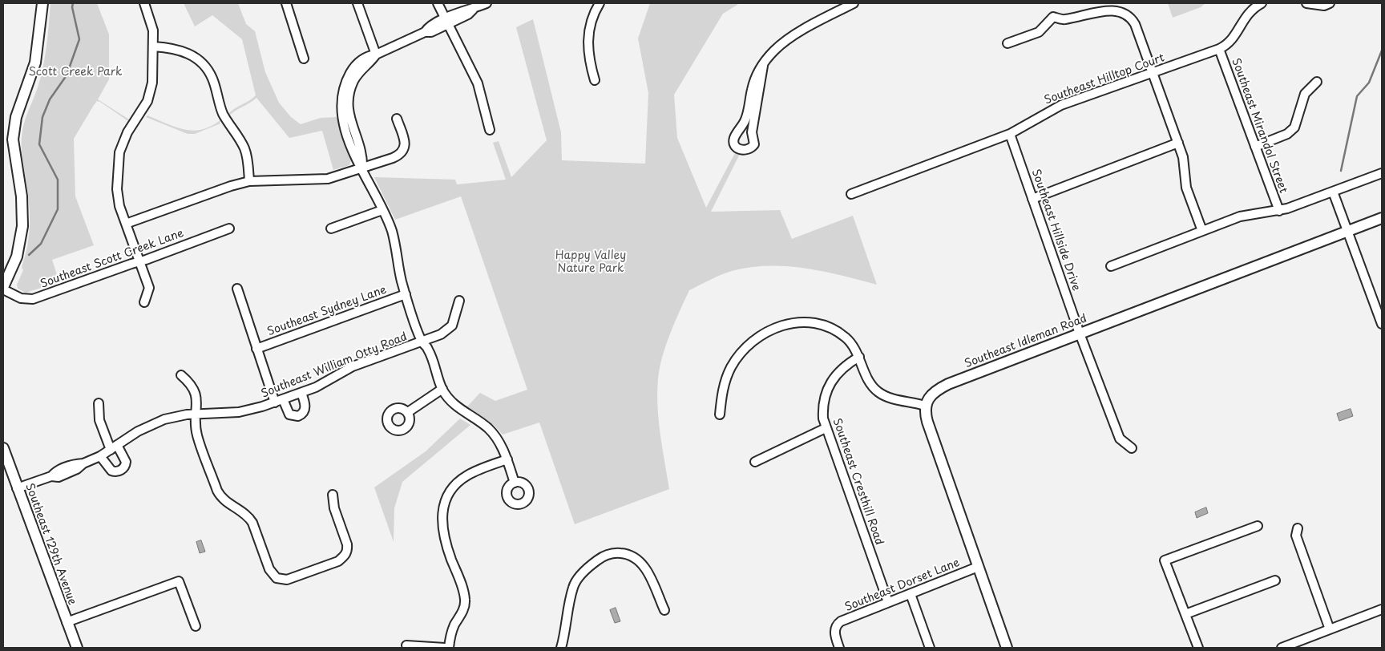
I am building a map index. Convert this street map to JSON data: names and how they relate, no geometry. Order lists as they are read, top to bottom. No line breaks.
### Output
{"streets":{"main road":["Southeast Idleman Road","Southeast 129th Avenue"],"street":["Southeast Hilltop Court","Southeast Mirandol Street","Southeast Hillside Drive","Southeast Scott Creek Lane","Southeast Sydney Lane","Southeast William Otty Road","Southeast Cresthill Road","Southeast Dorset Lane"]},"crossings":[["Southeast Hilltop Court","Southeast Mirandol Street"],["Southeast Hilltop Court","Southeast Hillside Drive"],["Southeast Hillside Drive","Southeast Idleman Road"],["Southeast Sydney Lane","Southeast William Otty Road"],["Southeast William Otty Road","Southeast 129th Avenue"],["Southeast Cresthill Road","Southeast Dorset Lane"]],"parks":["Scott Creek Park","Happy Valley Nature Park"]}
